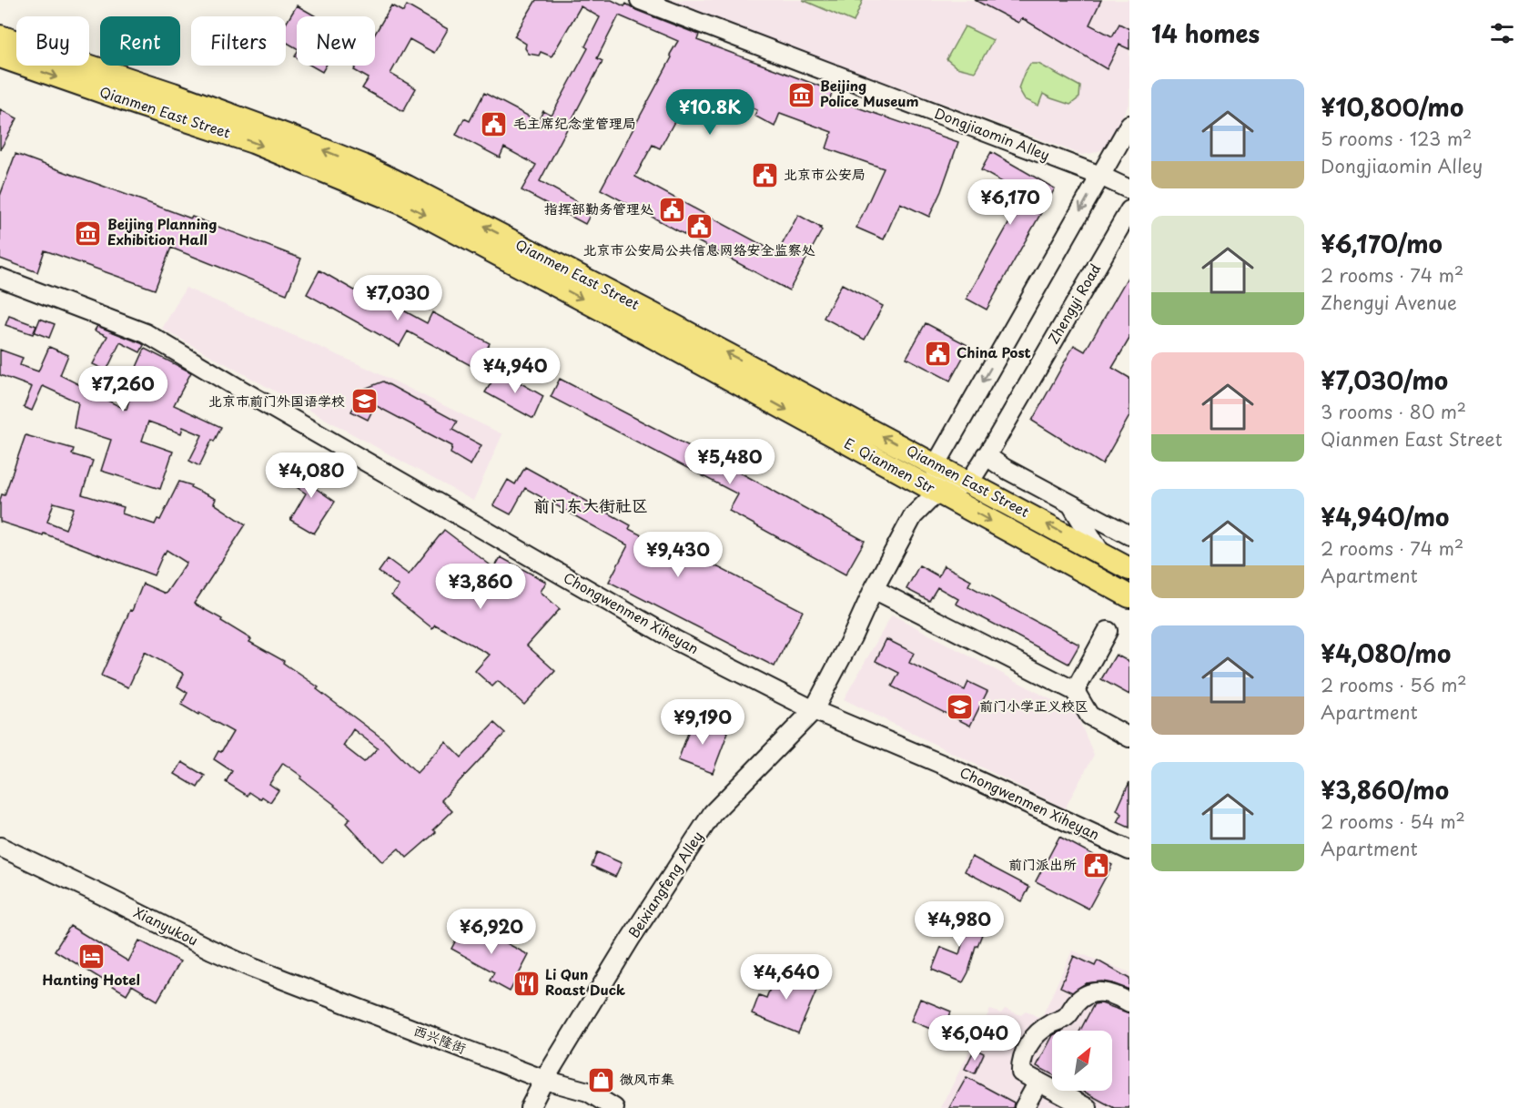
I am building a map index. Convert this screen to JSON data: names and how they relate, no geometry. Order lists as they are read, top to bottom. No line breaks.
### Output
{"streets":{"main road":["Qianmen East Street","E. Qianmen Str"],"street":["Dongjiaomin Alley","Zhengyi Road","Chongwenmen Xiheyan","Beixiangfeng Alley","Xianyukou","西兴隆街"]},"crossings":[["Qianmen East Street","Zhengyi Road"],["Qianmen East Street","E. Qianmen Str"],["Qianmen East Street","Beixiangfeng Alley"],["E. Qianmen Str","Beixiangfeng Alley"],["Chongwenmen Xiheyan","Beixiangfeng Alley"],["Beixiangfeng Alley","西兴隆街"],["Xianyukou","西兴隆街"]],"one_way":["E. Qianmen Str"],"districts":["前门东大街社区"],"places":{"museum":["Beijing Police Museum","Beijing Planning Exhibition Hall"],"public building":["毛主席纪念堂管理局","北京市公安局","指挥部勤务管理处","北京市公安局公共信息网络安全监察处","China Post","前门派出所"],"school or university":["北京市前门外国语学校","前门小学正义校区"],"hotel":["Hanting Hotel"],"restaurant":["Li Qun Roast Duck"],"shop":["微风市集"]},"north":"top right","page":{"heading":"14 homes","chip":["Buy","Rent","Filters","New"],"list":[{"name":"¥10,800/mo","note":"5 rooms · 123 m² · Dongjiaomin Alley"},{"name":"¥6,170/mo","note":"2 rooms · 74 m² · Zhengyi Avenue"},{"name":"¥7,030/mo","note":"3 rooms · 80 m² · Qianmen East Street"},{"name":"¥4,940/mo","note":"2 rooms · 74 m² · Apartment"},{"name":"¥4,080/mo","note":"2 rooms · 56 m² · Apartment"},{"name":"¥3,860/mo","note":"2 rooms · 54 m² · Apartment"}],"price":["¥10.8K","¥6,170","¥7,030","¥4,940","¥7,260","¥5,480","¥4,080","¥9,430","¥3,860","¥9,190","¥4,980","¥6,920","¥4,640","¥6,040"]}}
